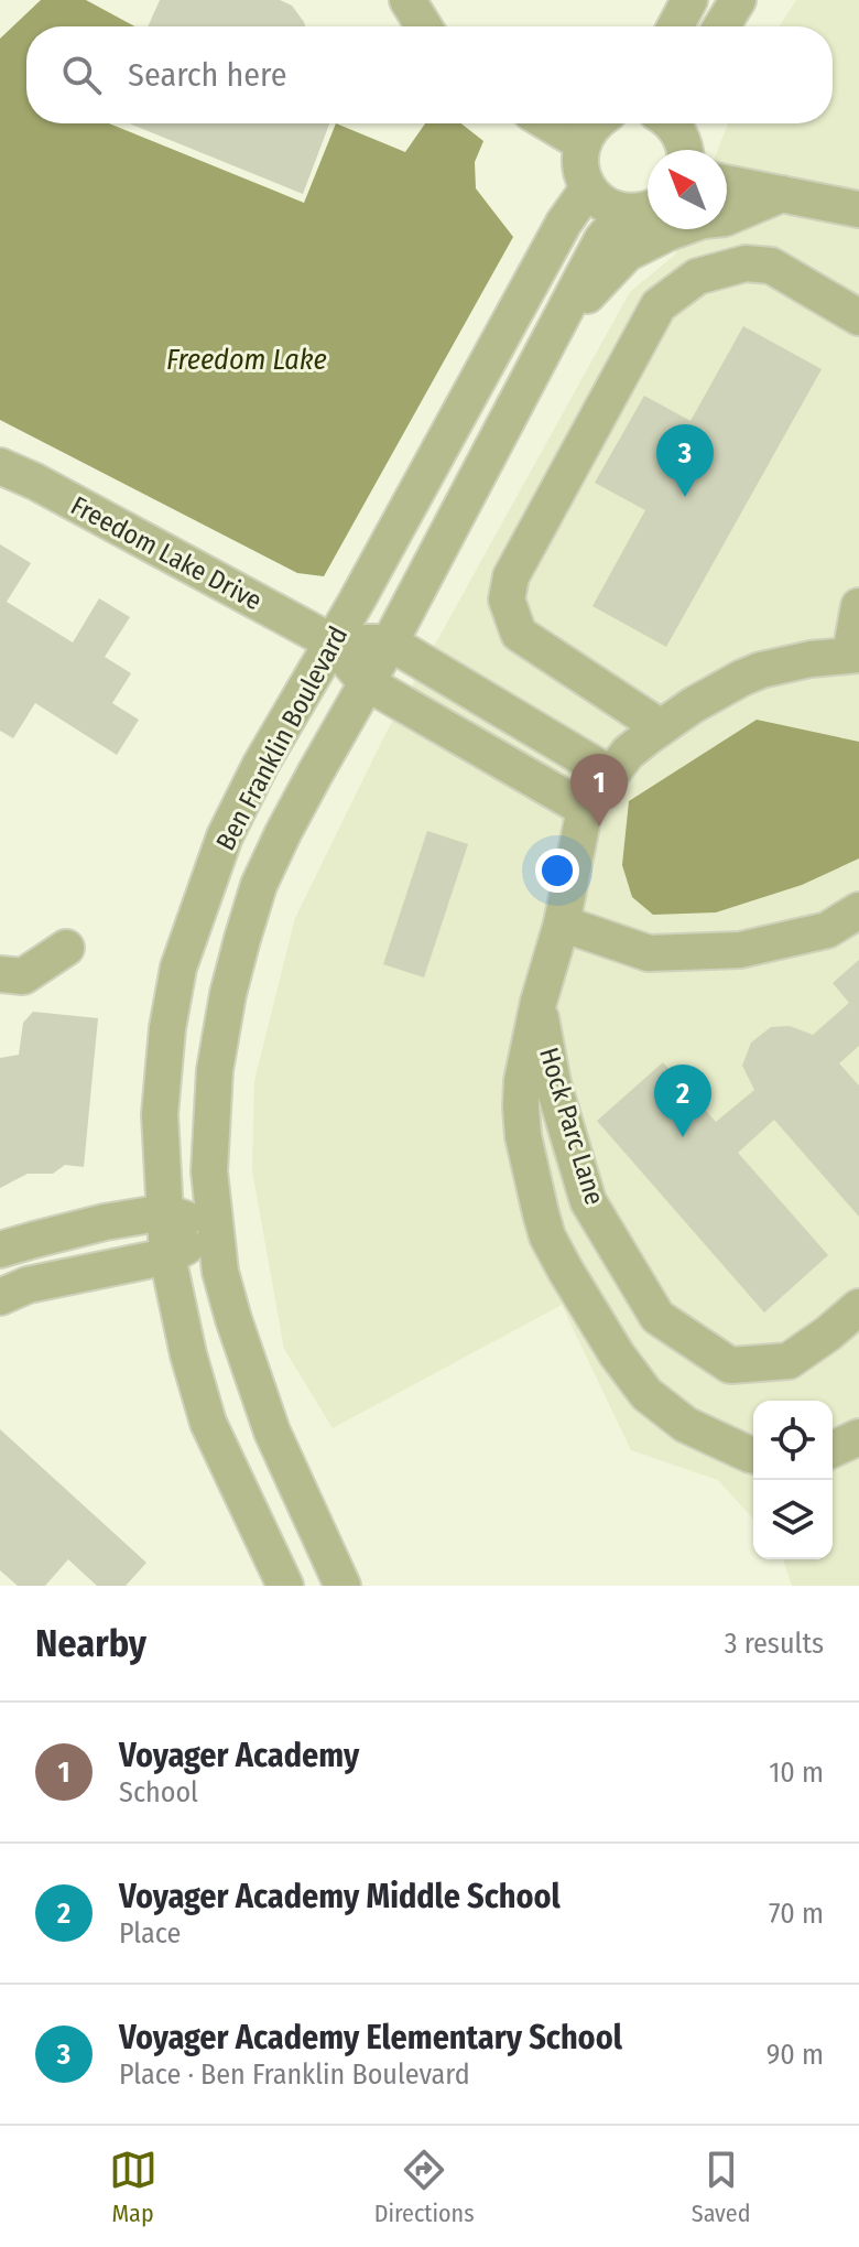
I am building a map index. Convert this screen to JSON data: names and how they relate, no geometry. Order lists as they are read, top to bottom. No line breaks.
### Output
{"streets":{"street":["Freedom Lake Drive","Ben Franklin Boulevard","Hock Parc Lane"]},"crossings":[["Freedom Lake Drive","Ben Franklin Boulevard"]],"water":["Freedom Lake"],"north":"top left","page":{"search":"Search here","pins":["3","1","2"],"heading":["Nearby","3 results"],"list":[{"mark":"1","name":"Voyager Academy","note":"School","value":"10 m"},{"mark":"2","name":"Voyager Academy Middle School","note":"Place","value":"70 m"},{"mark":"3","name":"Voyager Academy Elementary School","note":"Place · Ben Franklin Boulevard","value":"90 m"}],"nav":["Map","Directions","Saved"]}}
